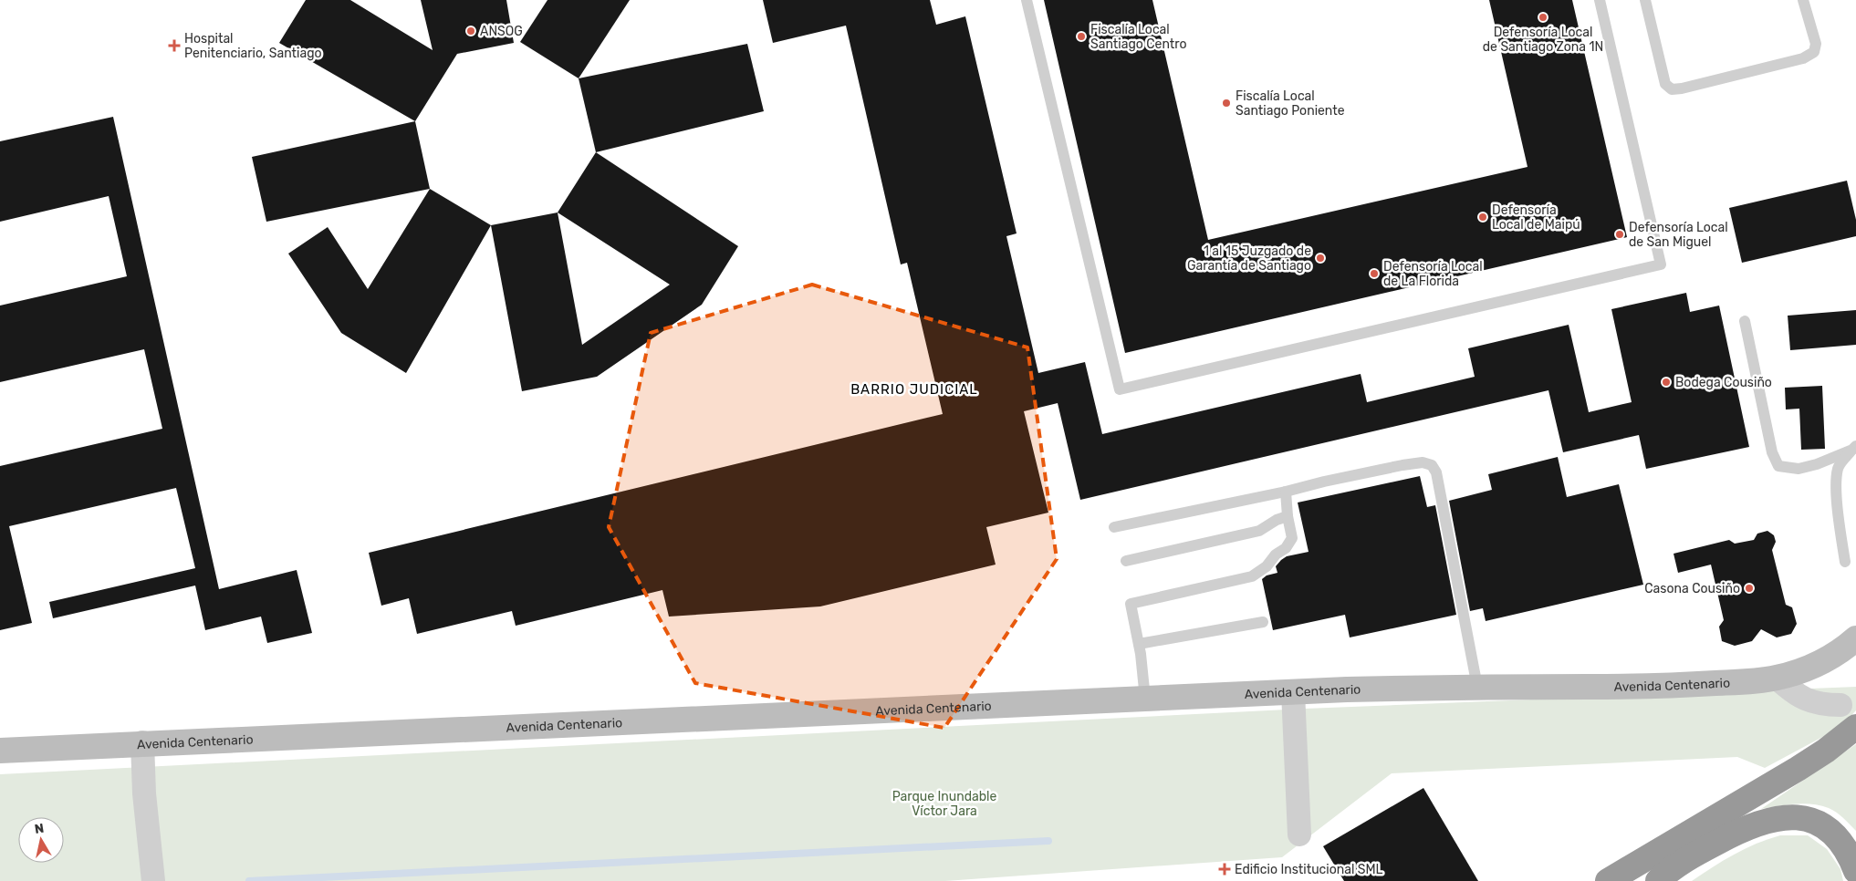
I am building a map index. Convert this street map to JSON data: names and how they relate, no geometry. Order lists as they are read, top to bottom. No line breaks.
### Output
{"streets":{"street":["Avenida Centenario"]},"districts":["BARRIO JUDICIAL"],"parks":["Parque Inundable Víctor Jara"],"places":{"other":["Defensoría Local de Santiago Zona 1N","ANSOG","Fiscalía Local Santiago Centro","Fiscalía Local Santiago Poniente","Defensoría Local de Maipú","Defensoría Local de San Miguel","1 al 15 Juzgado de Garantía de Santiago","Defensoría Local de La Florida","Bodega Cousiño","Casona Cousiño"],"health":["Hospital Penitenciario, Santiago","Edificio Institucional SML"]},"north":"top"}
